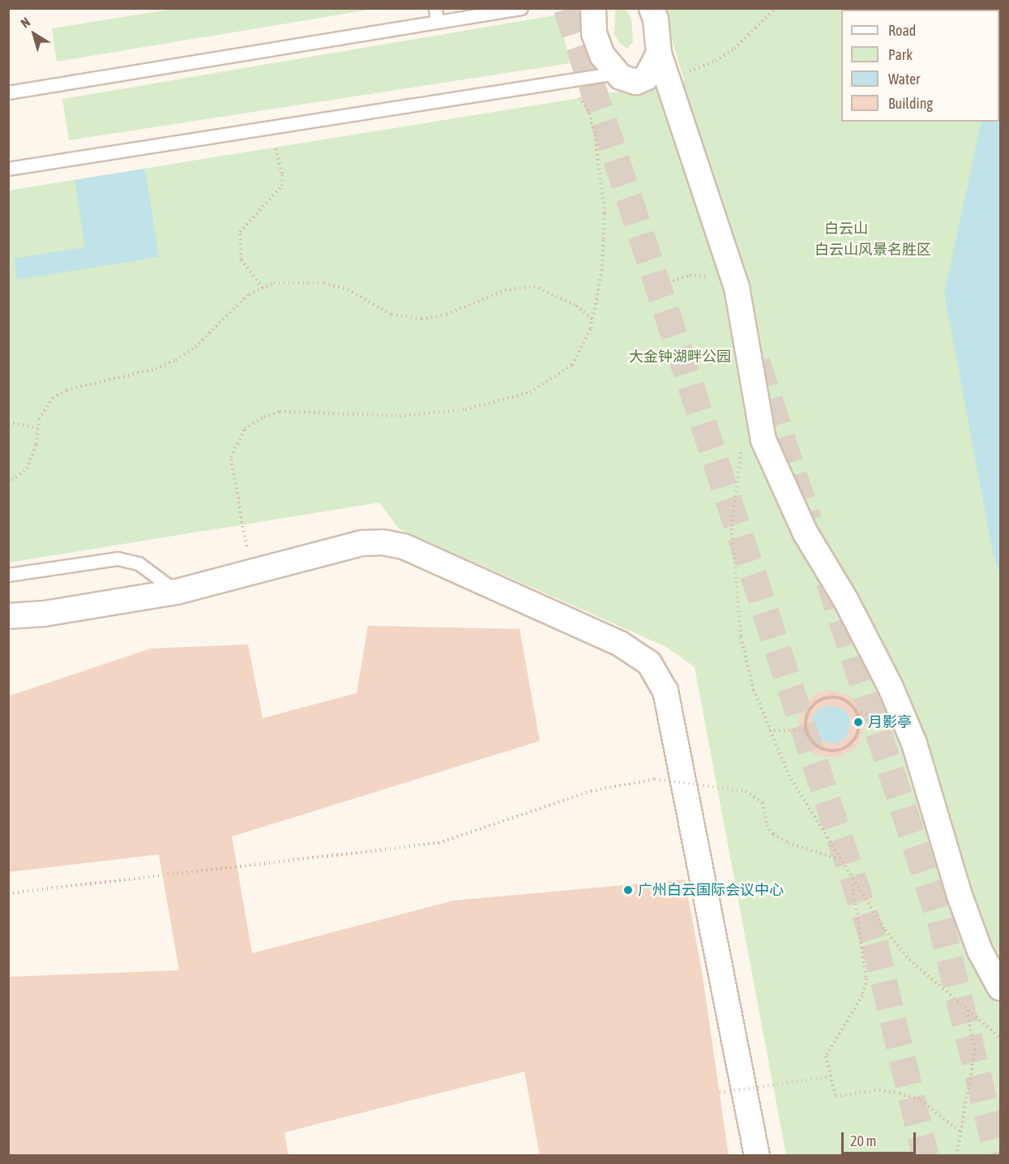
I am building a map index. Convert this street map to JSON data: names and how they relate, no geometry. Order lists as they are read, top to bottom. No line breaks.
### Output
{"parks":["白云山","白云山风景名胜区","大金钟湖畔公园"],"places":["月影亭","广州白云国际会议中心"],"legend":["Road","Park","Water","Building"],"scale_bar":"20 m","north":"top left"}
